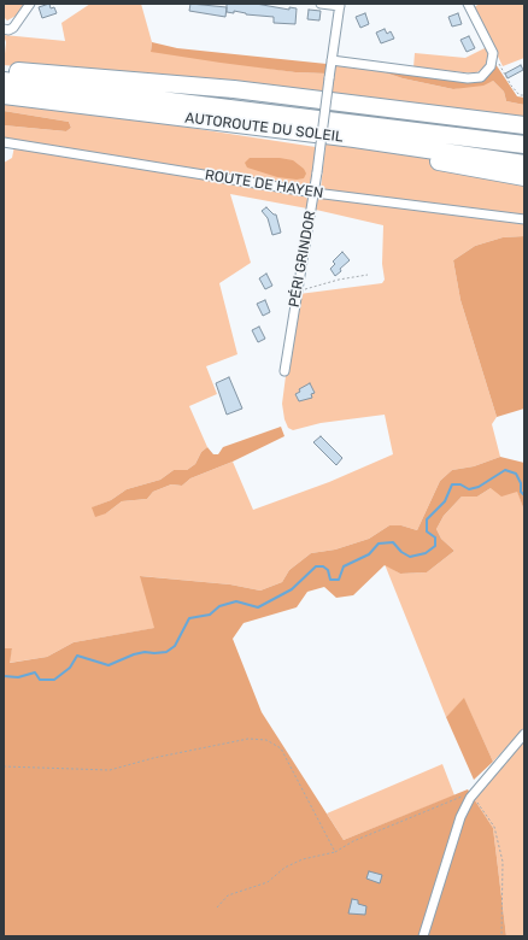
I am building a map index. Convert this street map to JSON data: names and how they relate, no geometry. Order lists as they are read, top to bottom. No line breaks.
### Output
{"streets":{"highway":["AUTOROUTE DU SOLEIL"],"street":["ROUTE DE HAYEN","PÉRI GRINDOR"]},"crossings":[["ROUTE DE HAYEN","PÉRI GRINDOR"]]}
